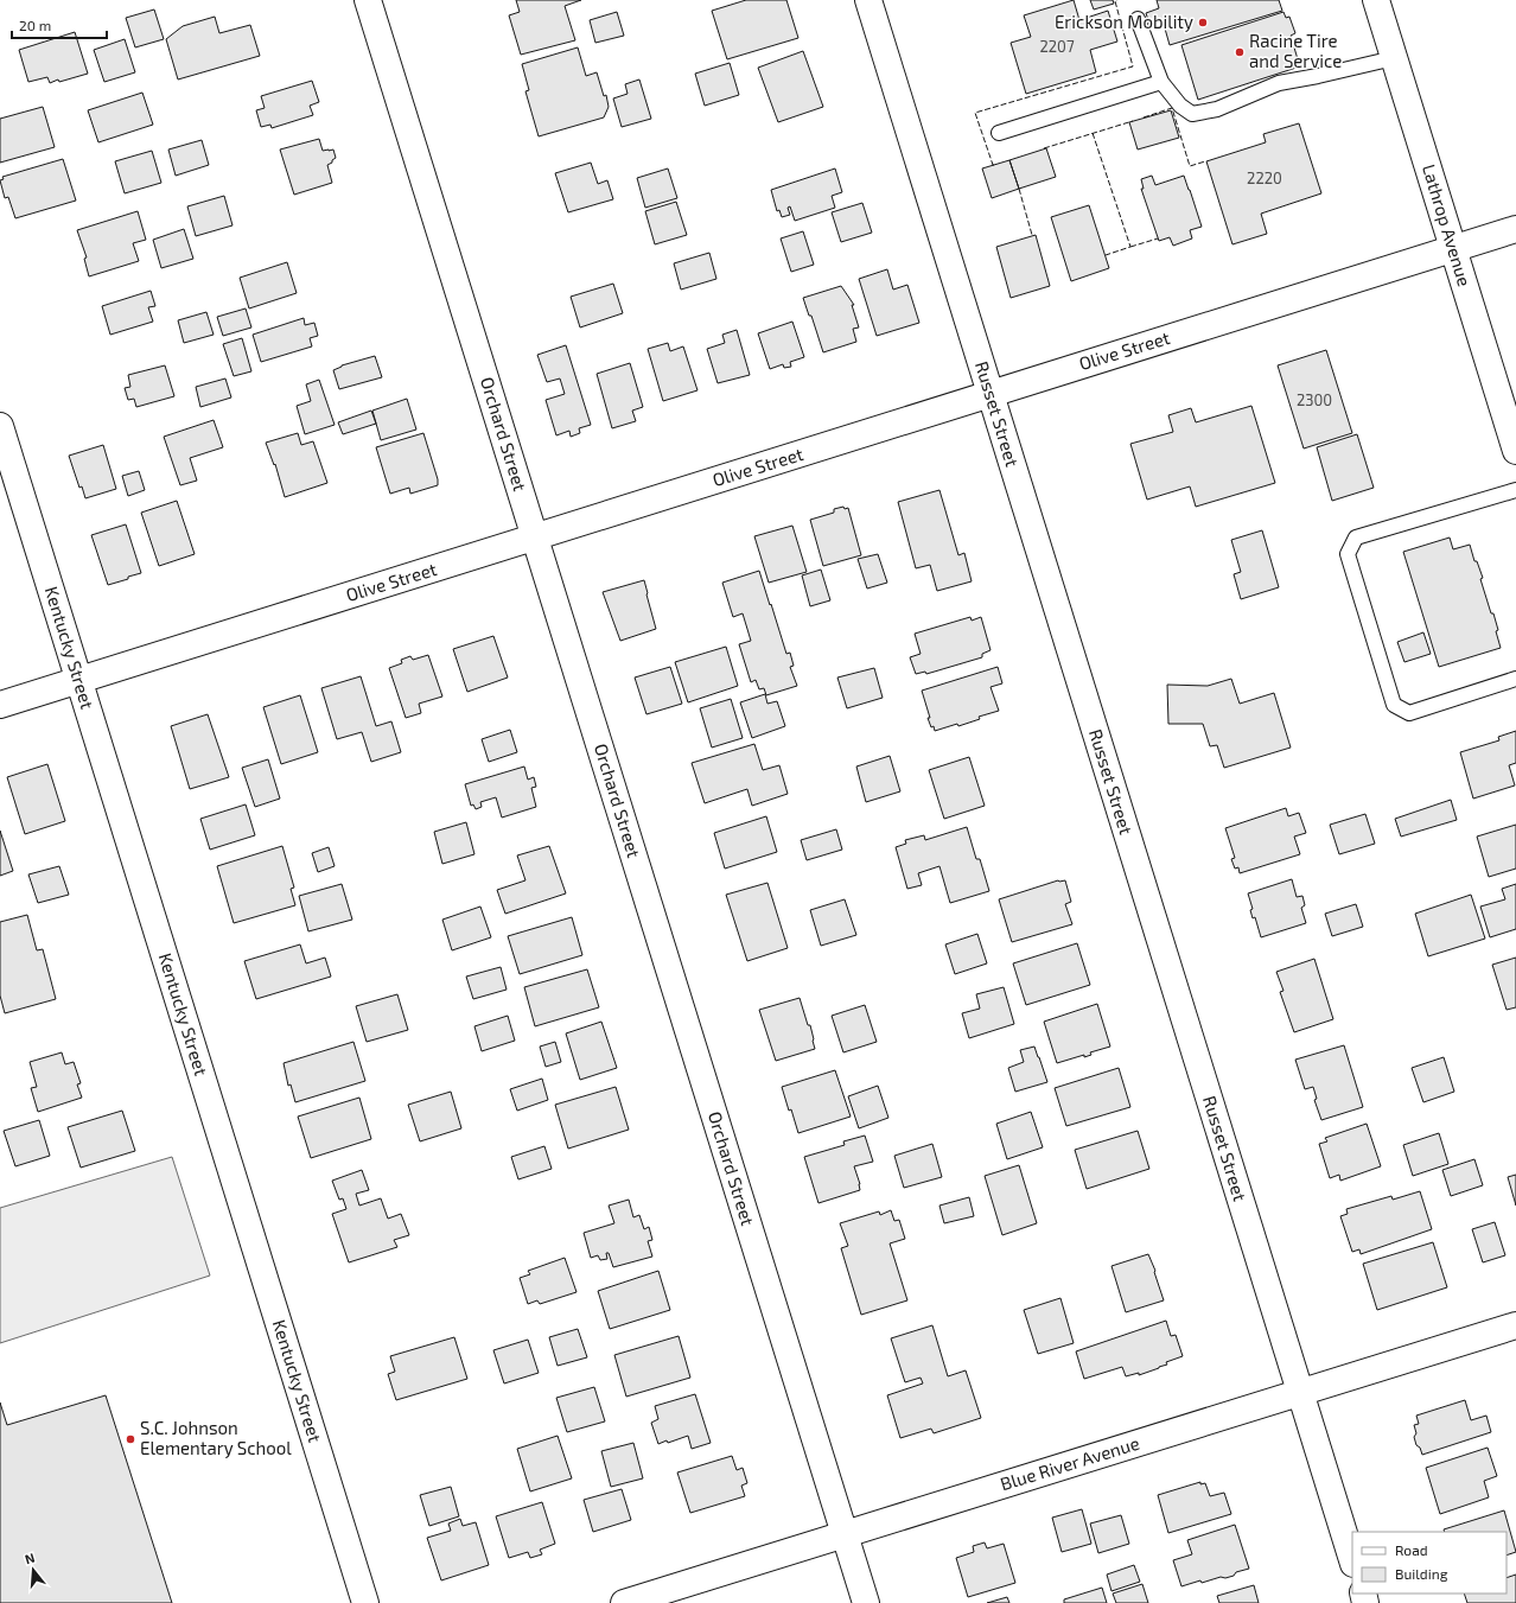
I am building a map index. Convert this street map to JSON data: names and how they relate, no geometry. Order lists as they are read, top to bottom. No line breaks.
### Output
{"streets":{"street":["Lathrop Avenue","Olive Street","Russet Street","Orchard Street","Kentucky Street","Blue River Avenue"]},"crossings":[["Lathrop Avenue","Olive Street"],["Olive Street","Russet Street"],["Olive Street","Orchard Street"],["Olive Street","Kentucky Street"],["Russet Street","Blue River Avenue"],["Orchard Street","Blue River Avenue"]],"places":["Erickson Mobility","Racine Tire and Service","S.C. Johnson Elementary School"],"house_numbers":["2207","2220","2300"],"legend":["Road","Building"],"scale_bar":"20 m","north":"top"}
